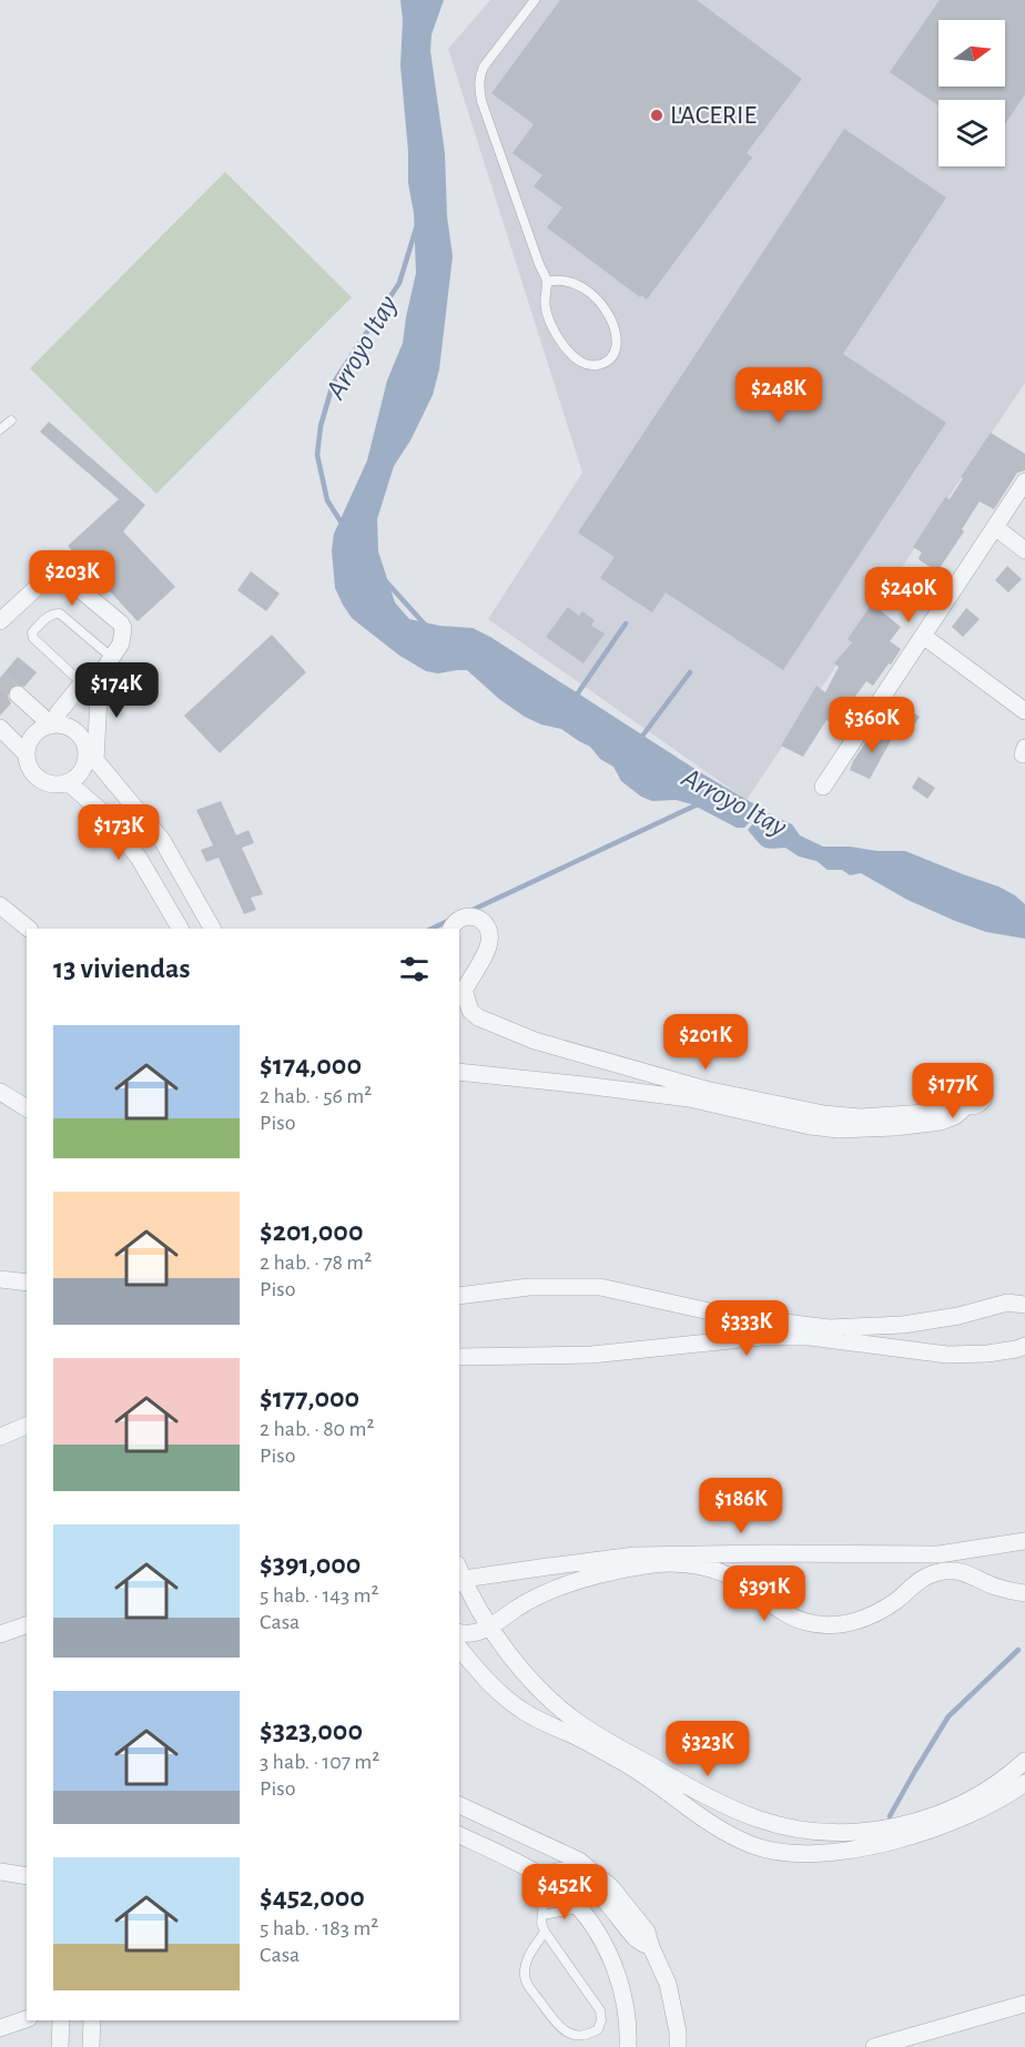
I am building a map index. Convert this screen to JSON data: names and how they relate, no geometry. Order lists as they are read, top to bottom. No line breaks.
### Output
{"water":["Arroyo Itay"],"places":["L'ACERIE"],"north":"right","page":{"price":["$248K","$203K","$240K","$174K","$360K","$173K","$201K","$177K","$333K","$186K","$391K","$323K","$452K"],"heading":"13 viviendas","list":[{"name":"$174,000","note":"2 hab. · 56 m² · Piso"},{"name":"$201,000","note":"2 hab. · 78 m² · Piso"},{"name":"$177,000","note":"2 hab. · 80 m² · Piso"},{"name":"$391,000","note":"5 hab. · 143 m² · Casa"},{"name":"$323,000","note":"3 hab. · 107 m² · Piso"},{"name":"$452,000","note":"5 hab. · 183 m² · Casa"}]}}
